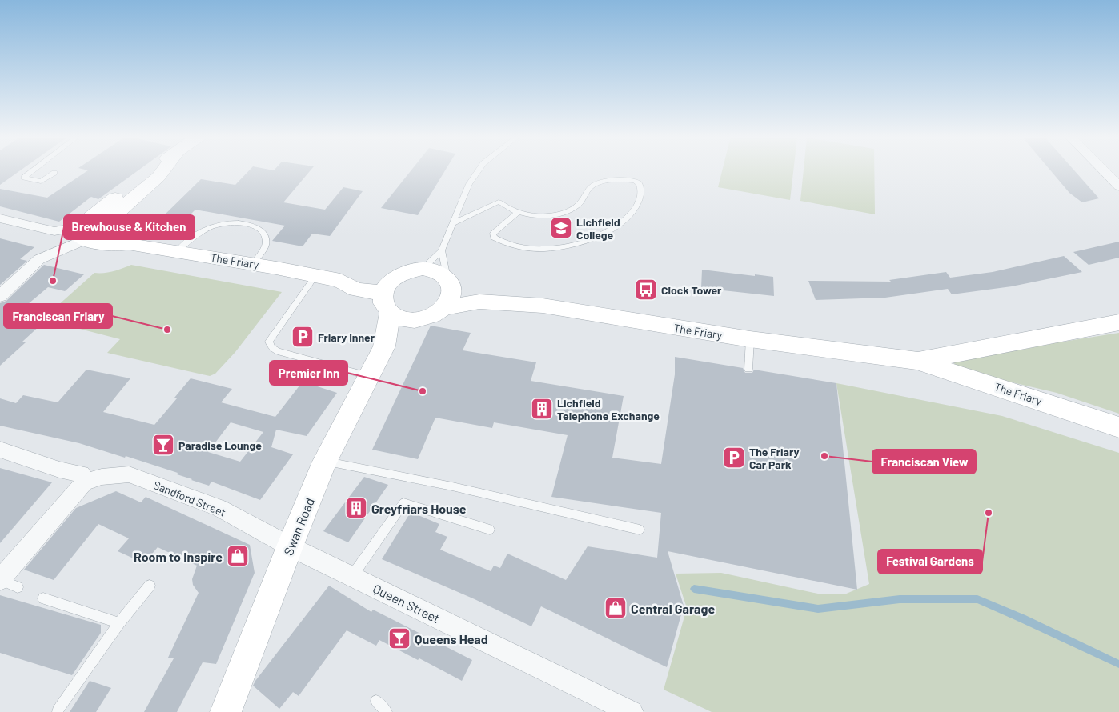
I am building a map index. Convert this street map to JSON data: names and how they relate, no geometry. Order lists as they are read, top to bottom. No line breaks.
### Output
{"streets":{"street":["The Friary","Sandford Street","Swan Road","Queen Street"]},"crossings":[["The Friary","Swan Road"],["Sandford Street","Swan Road"],["Sandford Street","Queen Street"],["Swan Road","Queen Street"]],"places":{"school or university":["Lichfield College"],"other":["Brewhouse & Kitchen","Franciscan Friary","Premier Inn","Franciscan View","Festival Gardens"],"bus stop":["Clock Tower"],"parking":["Friary Inner","The Friary Car Park"],"building":["Lichfield Telephone Exchange","Greyfriars House"],"bar":["Paradise Lounge","Queens Head"],"shop":["Room to Inspire","Central Garage"]}}
